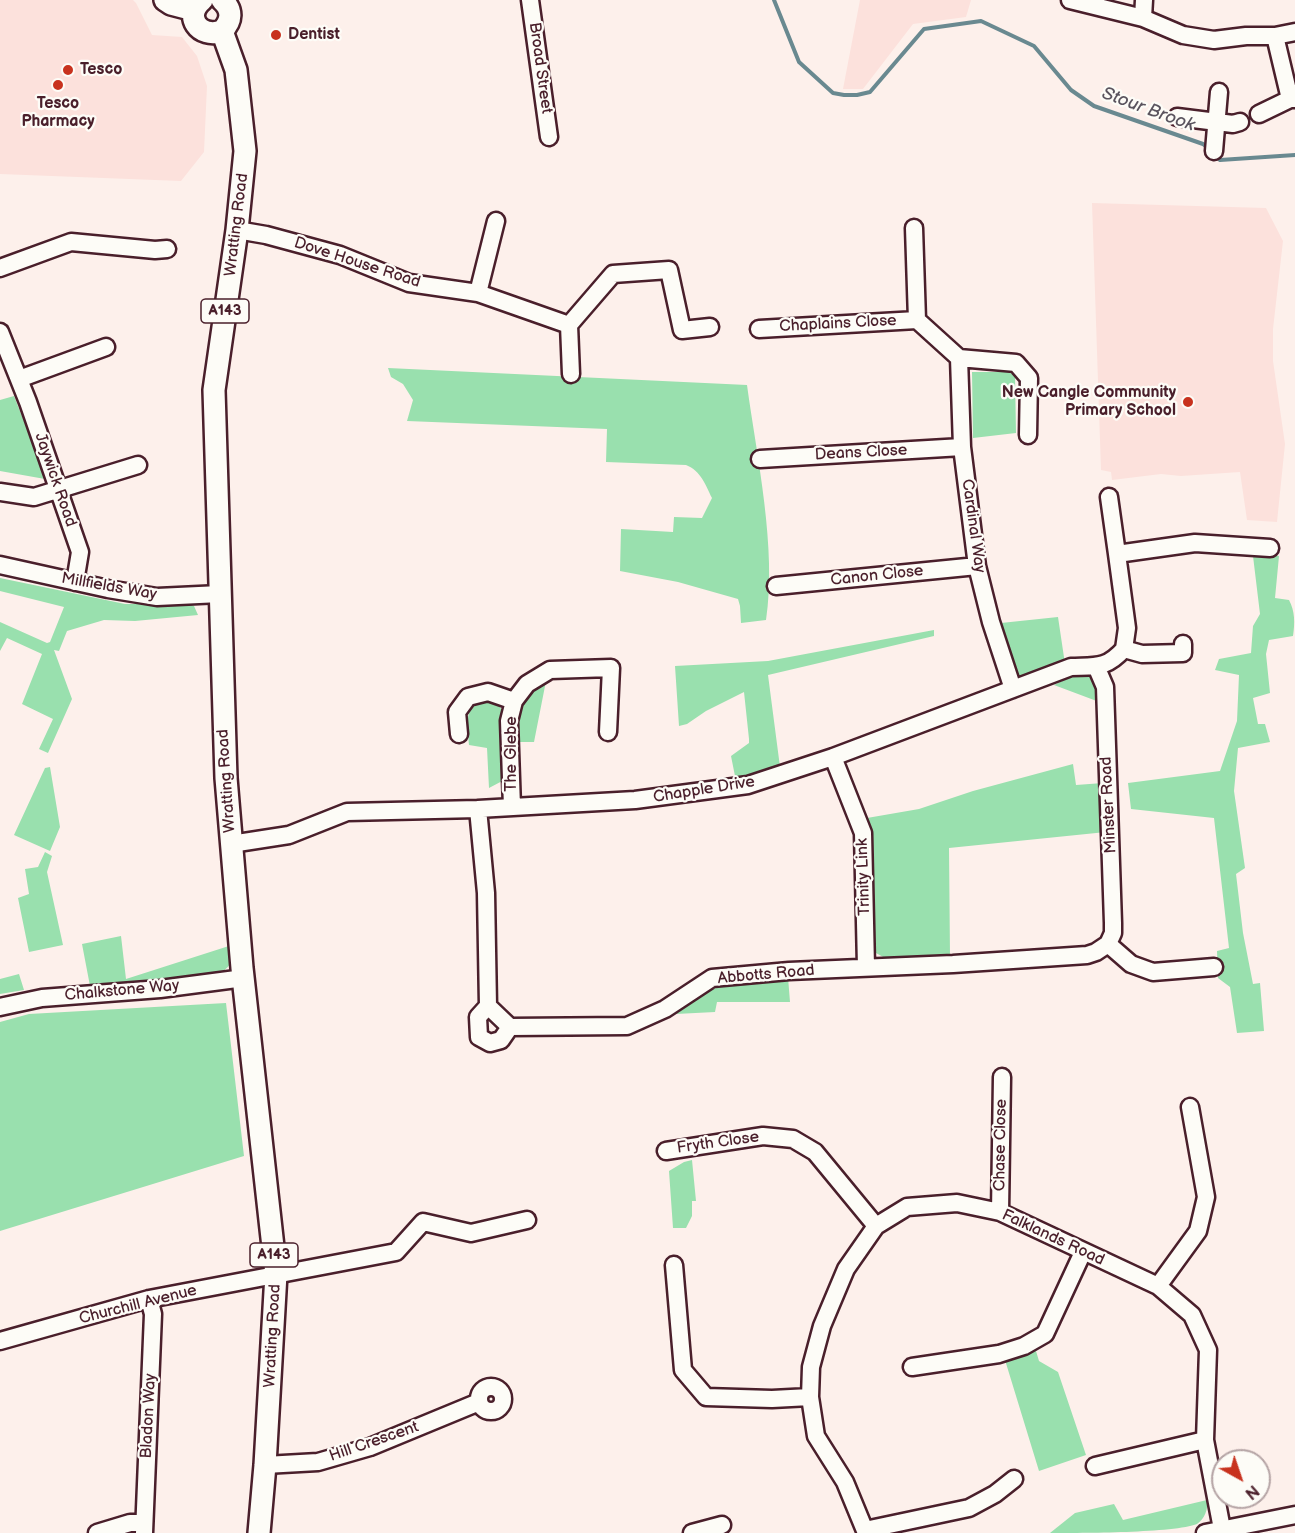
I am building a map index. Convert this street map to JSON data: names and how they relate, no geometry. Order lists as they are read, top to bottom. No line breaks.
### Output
{"streets":{"main road":["Wratting Road","A143"],"street":["Broad Street","Dove House Road","Chaplains Close","Deans Close","Jaywick Road","Cardinal Way","Canon Close","Millfields Way","The Glebe","Chapple Drive","Minster Road","Trinity Link","Abbotts Road","Chalkstone Way","Fryth Close","Chase Close","Falklands Road","Churchill Avenue","Bladon Way","Hill Crescent"]},"crossings":[["Wratting Road","Dove House Road"],["Wratting Road","Millfields Way"],["Wratting Road","Chapple Drive"],["Wratting Road","Chalkstone Way"],["Wratting Road","Churchill Avenue"],["Wratting Road","Hill Crescent"],["Deans Close","Cardinal Way"],["Jaywick Road","Millfields Way"],["Cardinal Way","Canon Close"],["Cardinal Way","Chapple Drive"],["The Glebe","Chapple Drive"],["Chapple Drive","Minster Road"],["Chapple Drive","Trinity Link"],["Minster Road","Abbotts Road"],["Trinity Link","Abbotts Road"],["Fryth Close","Falklands Road"],["Chase Close","Falklands Road"],["Churchill Avenue","Bladon Way"]],"water":["Stour Brook"],"places":["Dentist","Tesco","Tesco Pharmacy","New Cangle Community Primary School"],"north":"bottom right"}
